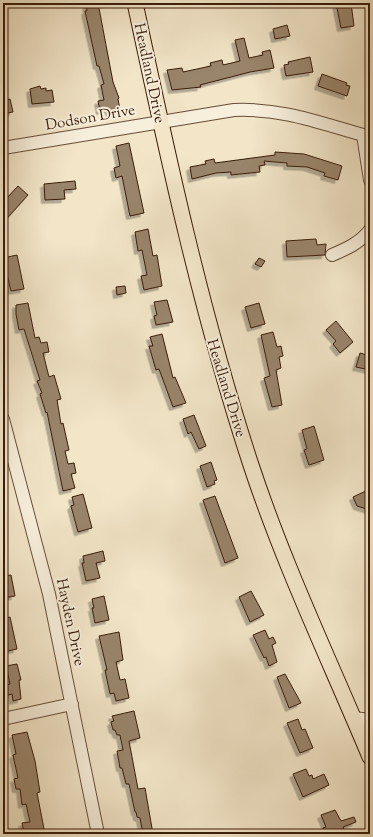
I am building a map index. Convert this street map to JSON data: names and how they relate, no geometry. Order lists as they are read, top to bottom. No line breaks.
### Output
{"streets":{"main road":["Headland Drive"],"street":["Dodson Drive","Hayden Drive"]},"crossings":[["Headland Drive","Dodson Drive"]]}
